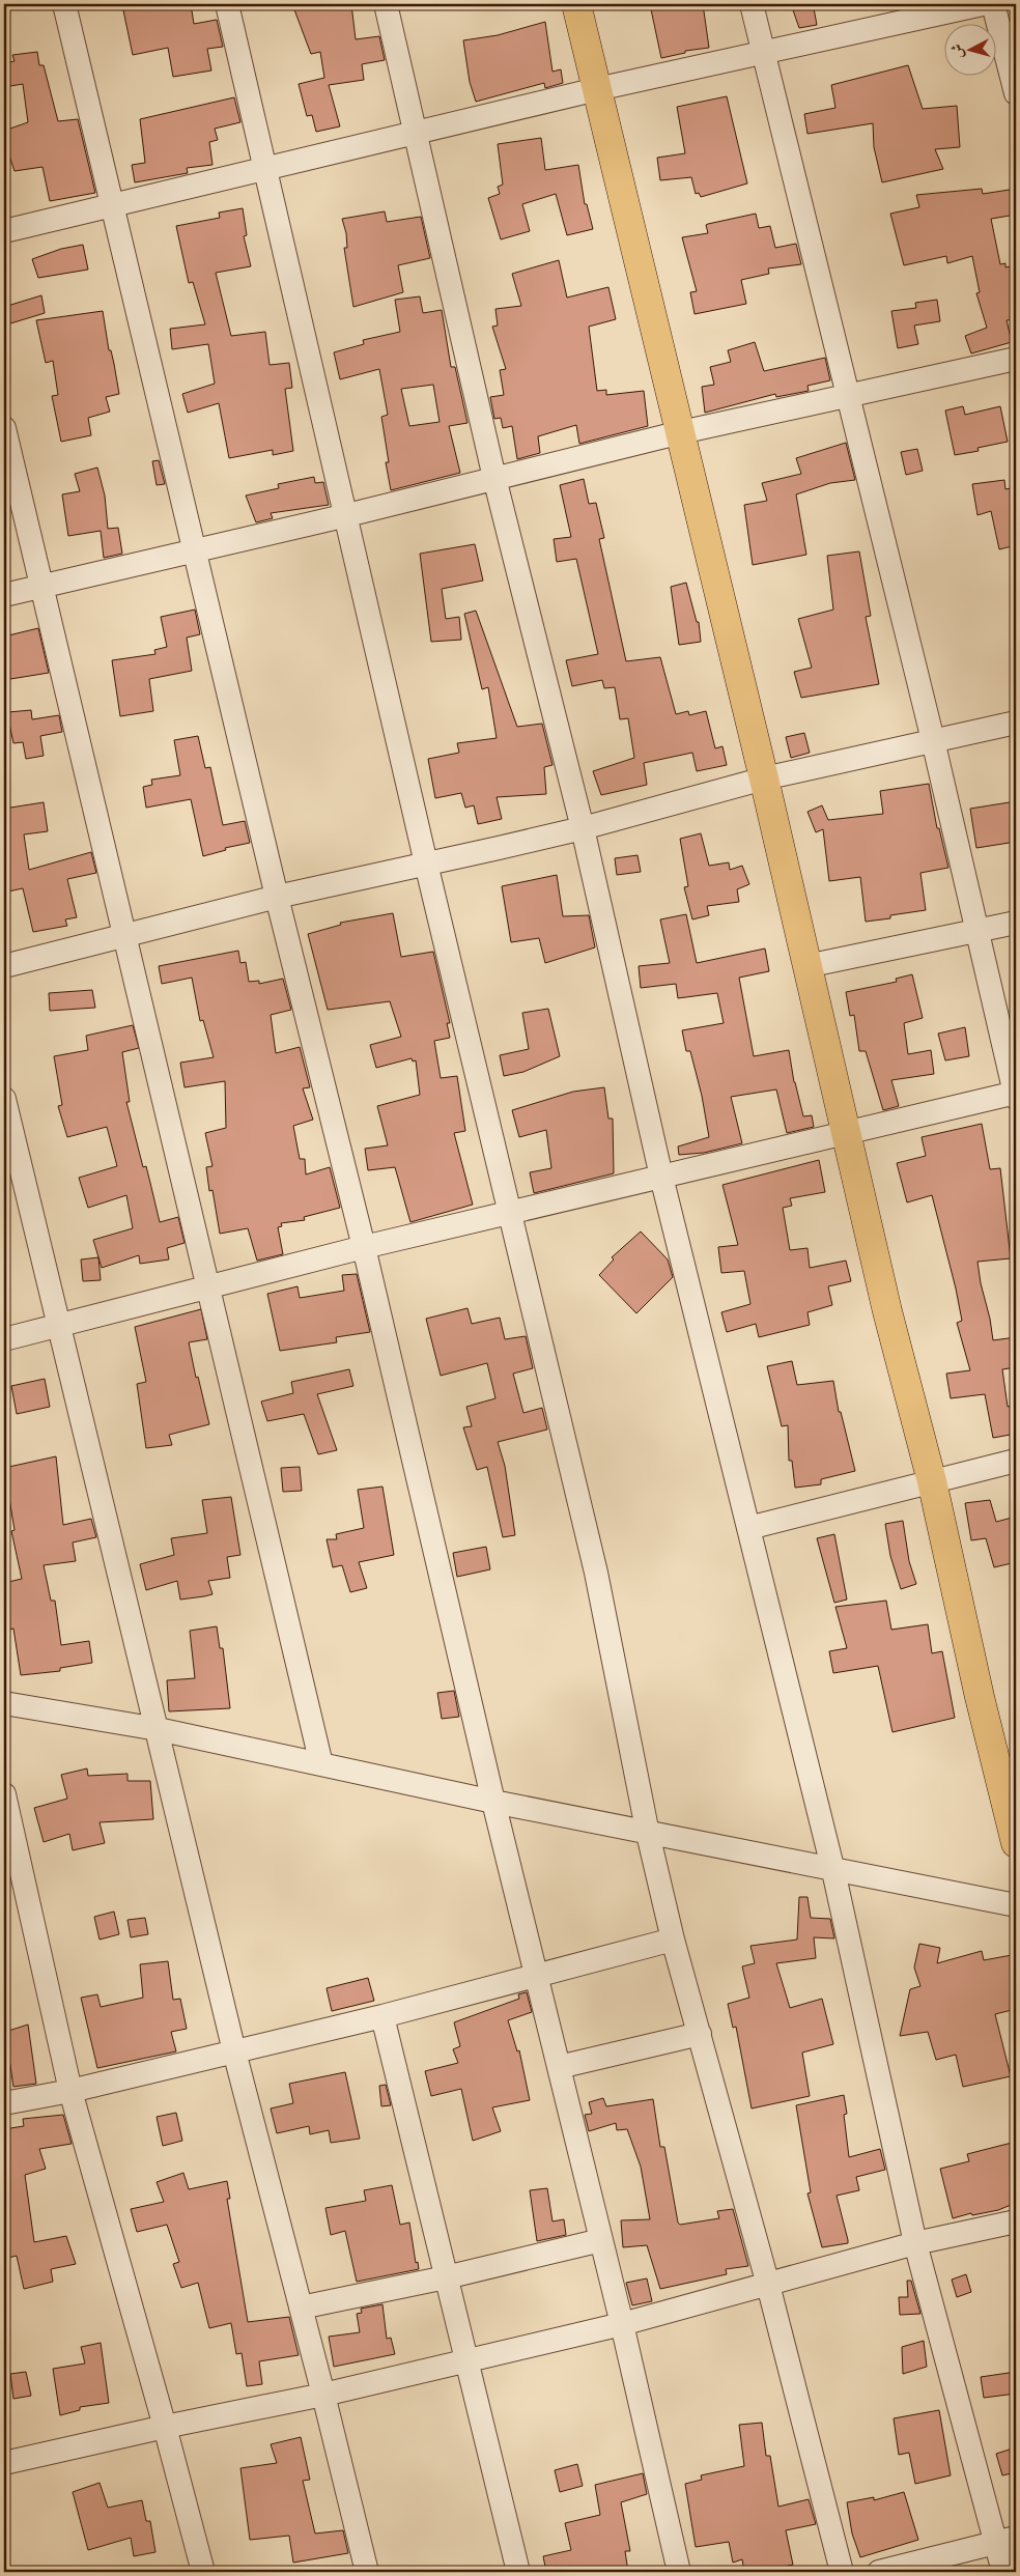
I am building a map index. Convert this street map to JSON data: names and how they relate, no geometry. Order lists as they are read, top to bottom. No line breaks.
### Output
{"north":"left"}
